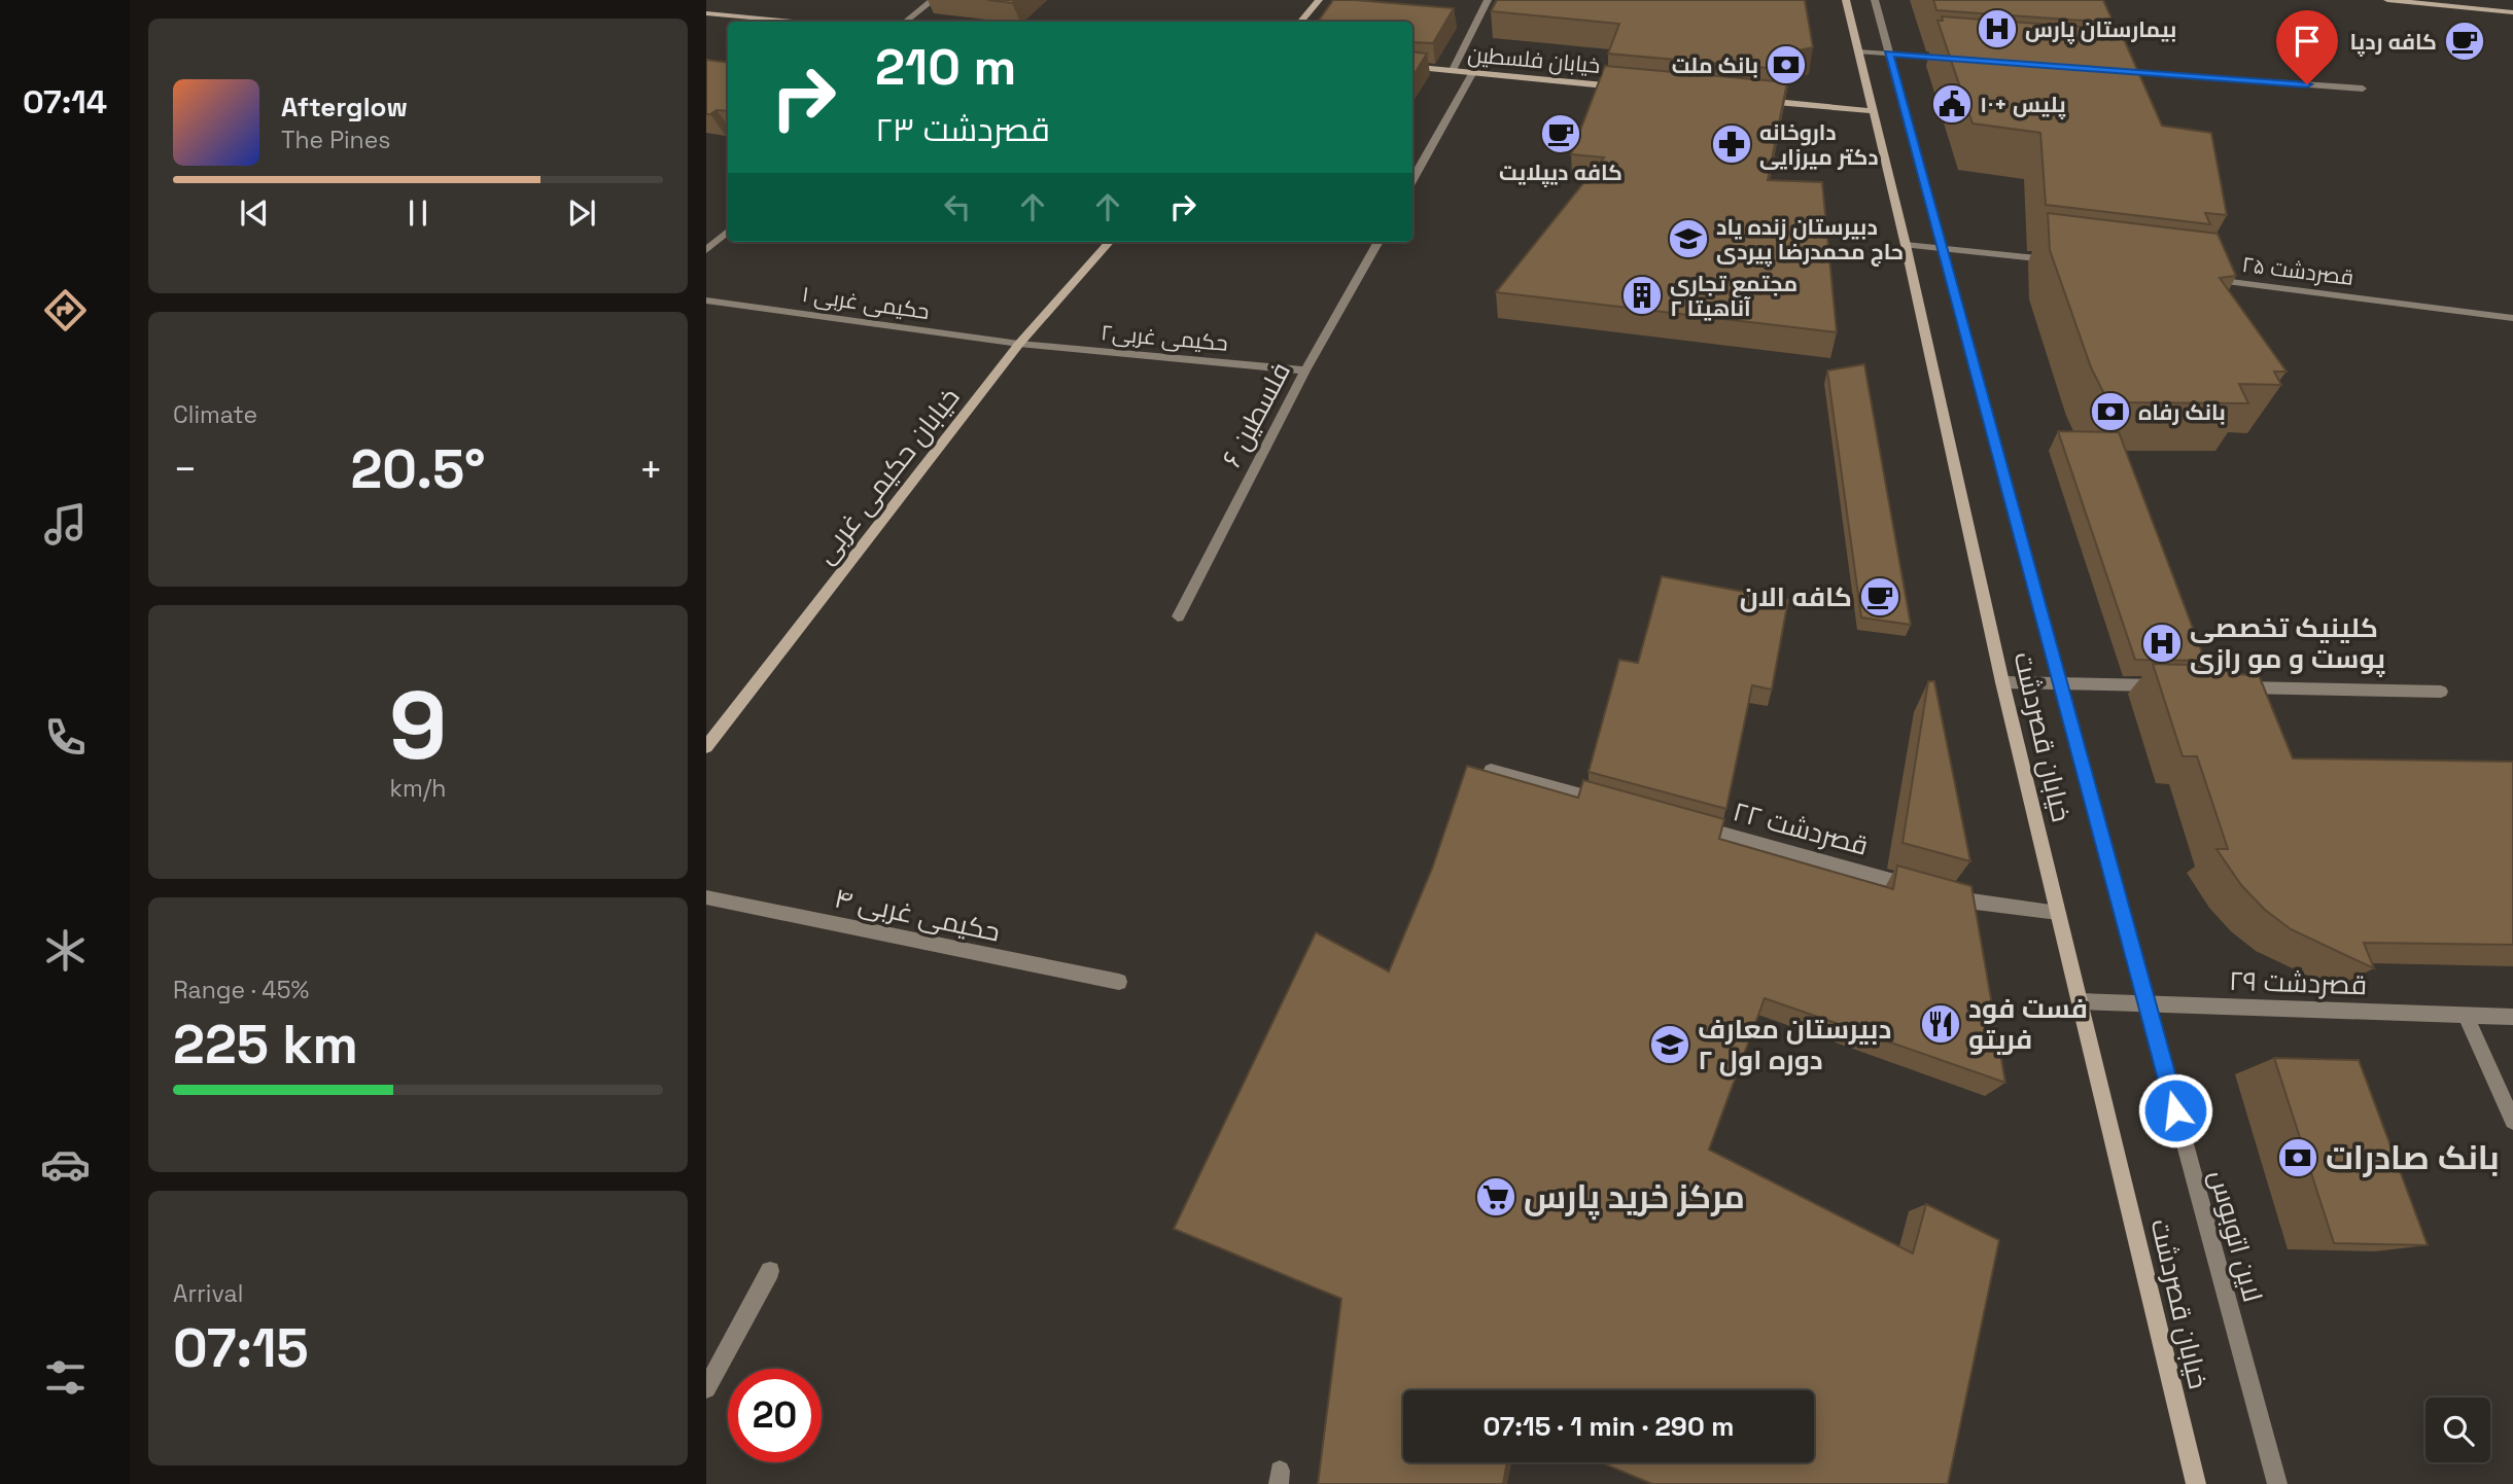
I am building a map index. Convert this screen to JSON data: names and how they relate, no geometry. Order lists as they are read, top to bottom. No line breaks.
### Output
{"streets":{"main road":["خیابان فلسطین","خیابان حکیمی غربی","خیابان قصردشت"],"street":["قصردشت ۲۵","حکیمی غربی ۱","حکیمی غربی۲","فلسطین ۶","قصردشت ۲۲","حکیمی غربی ۴","قصردشت ۲۹","لاین اتوبوس"]},"crossings":[["حکیمی غربی ۱","حکیمی غربی۲"],["حکیمی غربی ۱","خیابان حکیمی غربی"],["حکیمی غربی۲","فلسطین ۶"],["حکیمی غربی۲","خیابان حکیمی غربی"],["خیابان قصردشت","قصردشت ۲۹"],["قصردشت ۲۹","لاین اتوبوس"]],"places":{"hospital":["بیمارستان پارس","کلینیک تخصصی پوست و مو رازی"],"cafe":["کافه ردپا","کافه دیپلایت","کافه الان"],"bank":["بانک ملت","بانک رفاه","بانک صادرات"],"public building":["پلیس +۱۰"],"pharmacy":["داروخانه دکتر میرزایی"],"school or university":["دبیرستان زنده یاد حاج محمدرضا پیردی","دبیرستان معارف ۲ دوره اول"],"building":["مجتمع تجاری آناهیتا ۲"],"restaurant":["فست فود فریتو"],"supermarket":["مرکز خرید پارس"]},"page":{"tabs":"07:14","turn":["210 m","قصردشت ۲۳"],"song":["Afterglow","The Pines"],"tile":["Climate",["9","km/h"],["Range · 45%","225 km"],["Arrival","07:15"]],"heat":["−","20.5°","+"],"limit":"20","trip":"07:15 · 1 min · 290 m"}}
